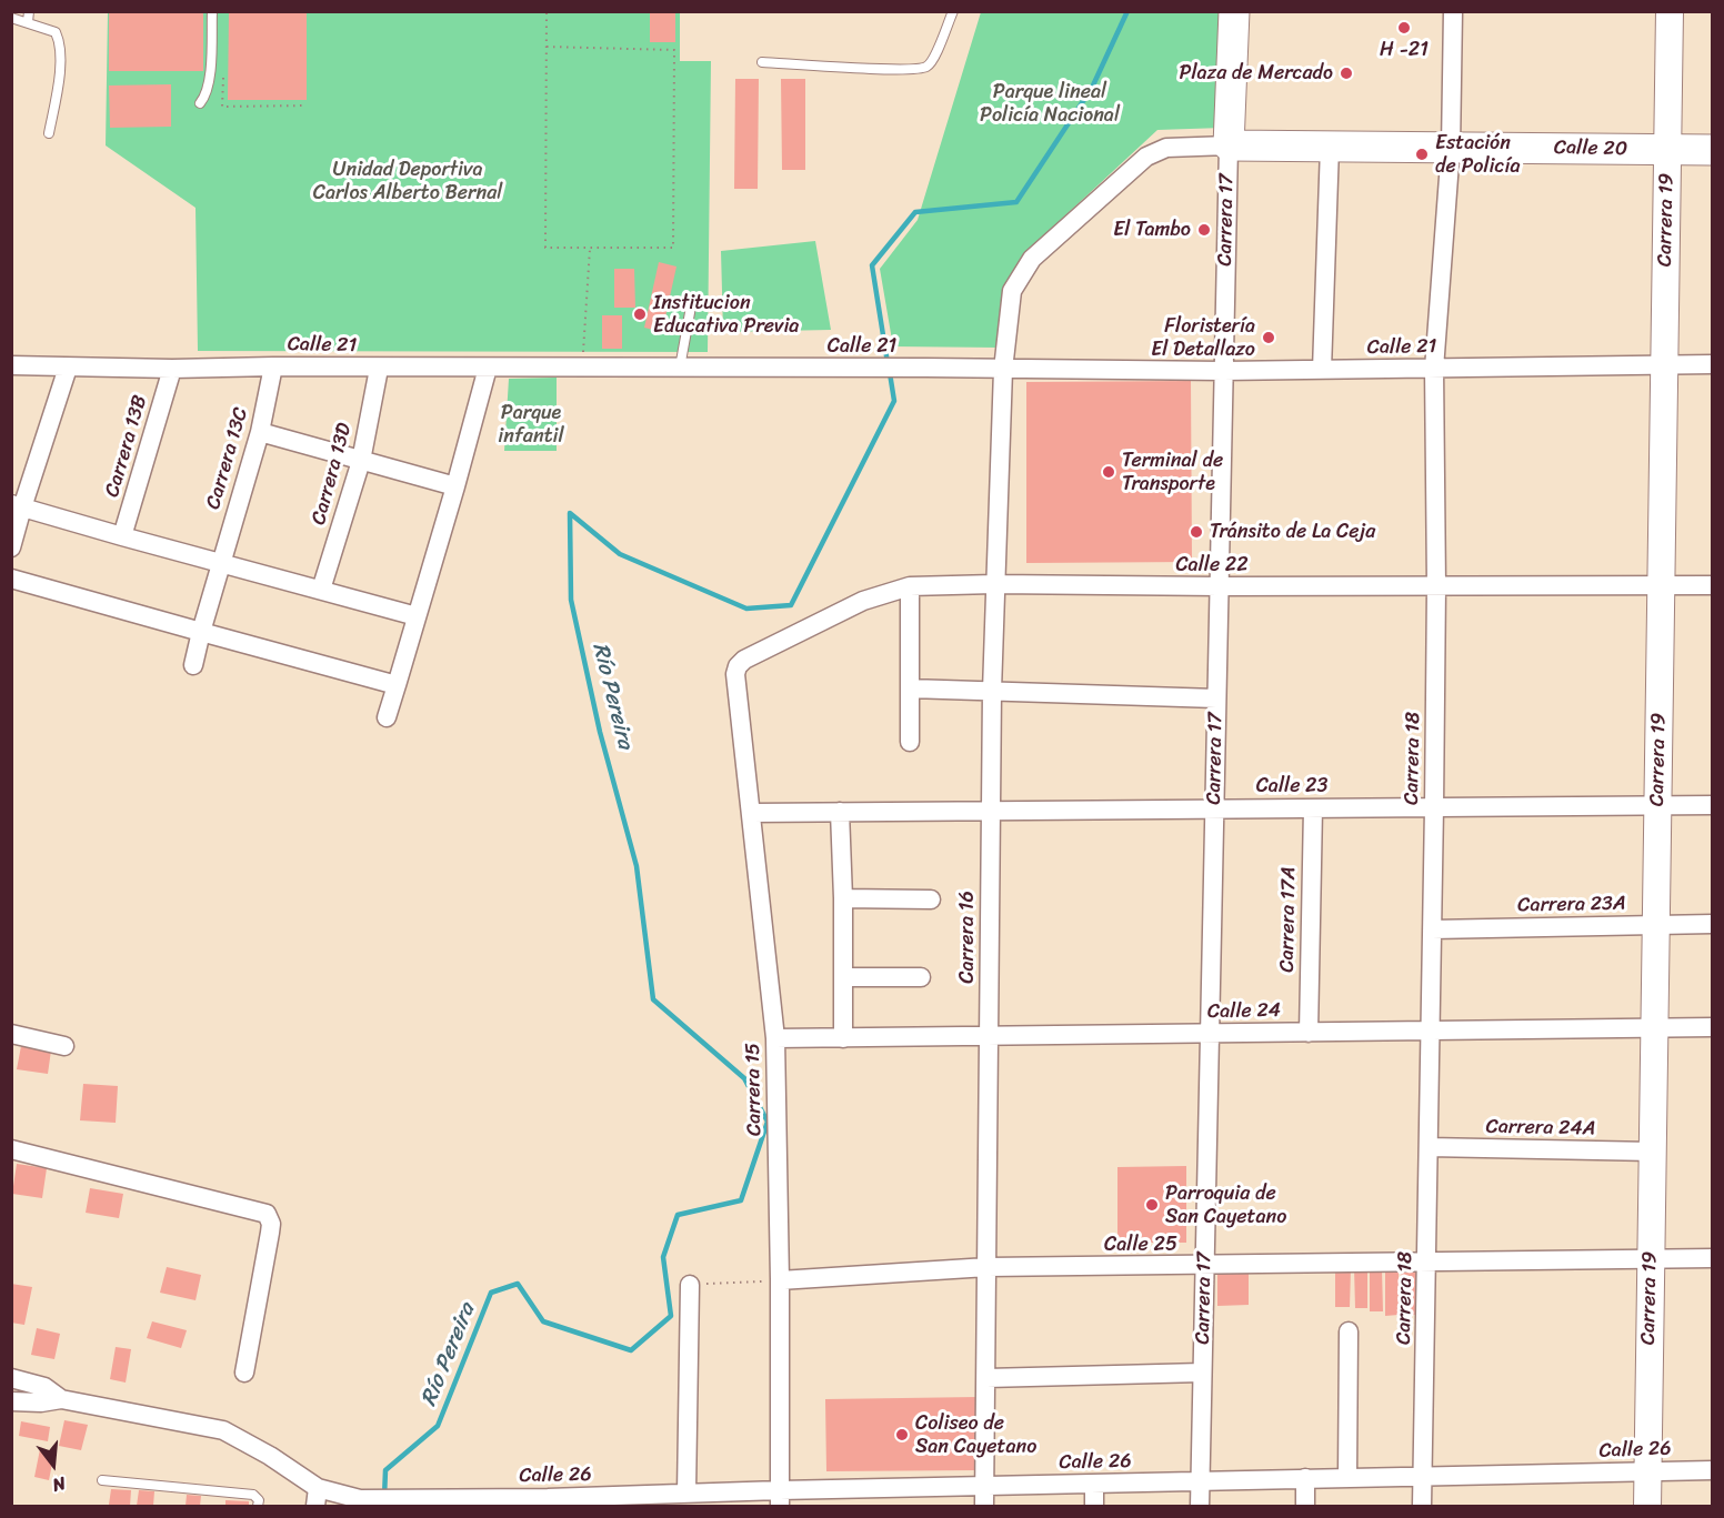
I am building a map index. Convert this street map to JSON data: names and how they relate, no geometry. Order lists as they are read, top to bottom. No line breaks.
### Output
{"streets":{"main road":["Calle 20","Carrera 17","Carrera 19"],"street":["Calle 21","Carrera 13B","Carrera 13C","Carrera 13D","Calle 22","Carrera 18","Calle 23","Carrera 23A","Carrera 17A","Carrera 16","Calle 24","Carrera 15","Carrera 24A","Calle 25","Calle 26"]},"crossings":[["Calle 20","Carrera 17"],["Calle 20","Carrera 19"],["Calle 20","Carrera 18"],["Calle 20","Carrera 16"],["Carrera 17","Calle 21"],["Carrera 17","Calle 22"],["Carrera 17","Calle 23"],["Carrera 17","Carrera 16"],["Carrera 17","Calle 24"],["Carrera 17","Calle 25"],["Carrera 17","Calle 26"],["Carrera 19","Calle 21"],["Carrera 19","Calle 22"],["Carrera 19","Calle 23"],["Carrera 19","Carrera 23A"],["Carrera 19","Calle 24"],["Carrera 19","Carrera 24A"],["Carrera 19","Calle 25"],["Carrera 19","Calle 26"],["Calle 21","Carrera 13B"],["Calle 21","Carrera 13C"],["Calle 21","Carrera 13D"],["Calle 21","Carrera 18"],["Calle 21","Carrera 16"],["Calle 22","Carrera 18"],["Calle 22","Carrera 16"],["Calle 22","Carrera 15"],["Carrera 18","Calle 23"],["Carrera 18","Carrera 23A"],["Carrera 18","Calle 24"],["Carrera 18","Carrera 24A"],["Carrera 18","Calle 25"],["Carrera 18","Calle 26"],["Calle 23","Carrera 17A"],["Calle 23","Carrera 16"],["Calle 23","Carrera 15"],["Carrera 17A","Calle 24"],["Carrera 16","Calle 24"],["Carrera 16","Calle 25"],["Carrera 16","Calle 26"],["Calle 24","Carrera 15"],["Carrera 15","Calle 25"],["Carrera 15","Calle 26"]],"water":["Río Pereira"],"parks":["Parque lineal Policía Nacional","Unidad Deportiva Carlos Alberto Bernal","Parque infantil"],"places":["H -21","Plaza de Mercado","Estación de Policía","El Tambo","Institucion Educativa Previa","Floristería El Detallazo","Terminal de Transporte","Tránsito de La Ceja","Parroquia de San Cayetano","Coliseo de San Cayetano"],"north":"bottom"}
